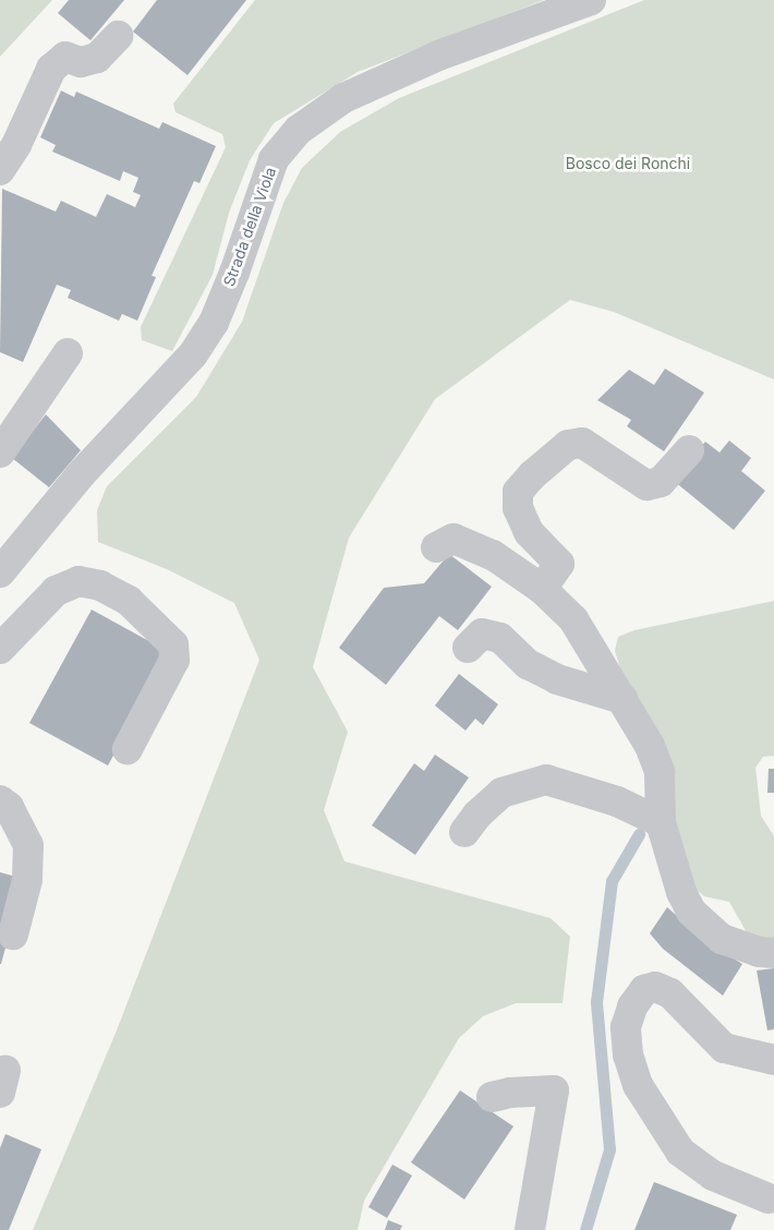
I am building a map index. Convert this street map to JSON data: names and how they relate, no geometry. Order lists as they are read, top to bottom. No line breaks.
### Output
{"streets":{"street":["Strada della Viola"]},"parks":["Bosco dei Ronchi"]}
